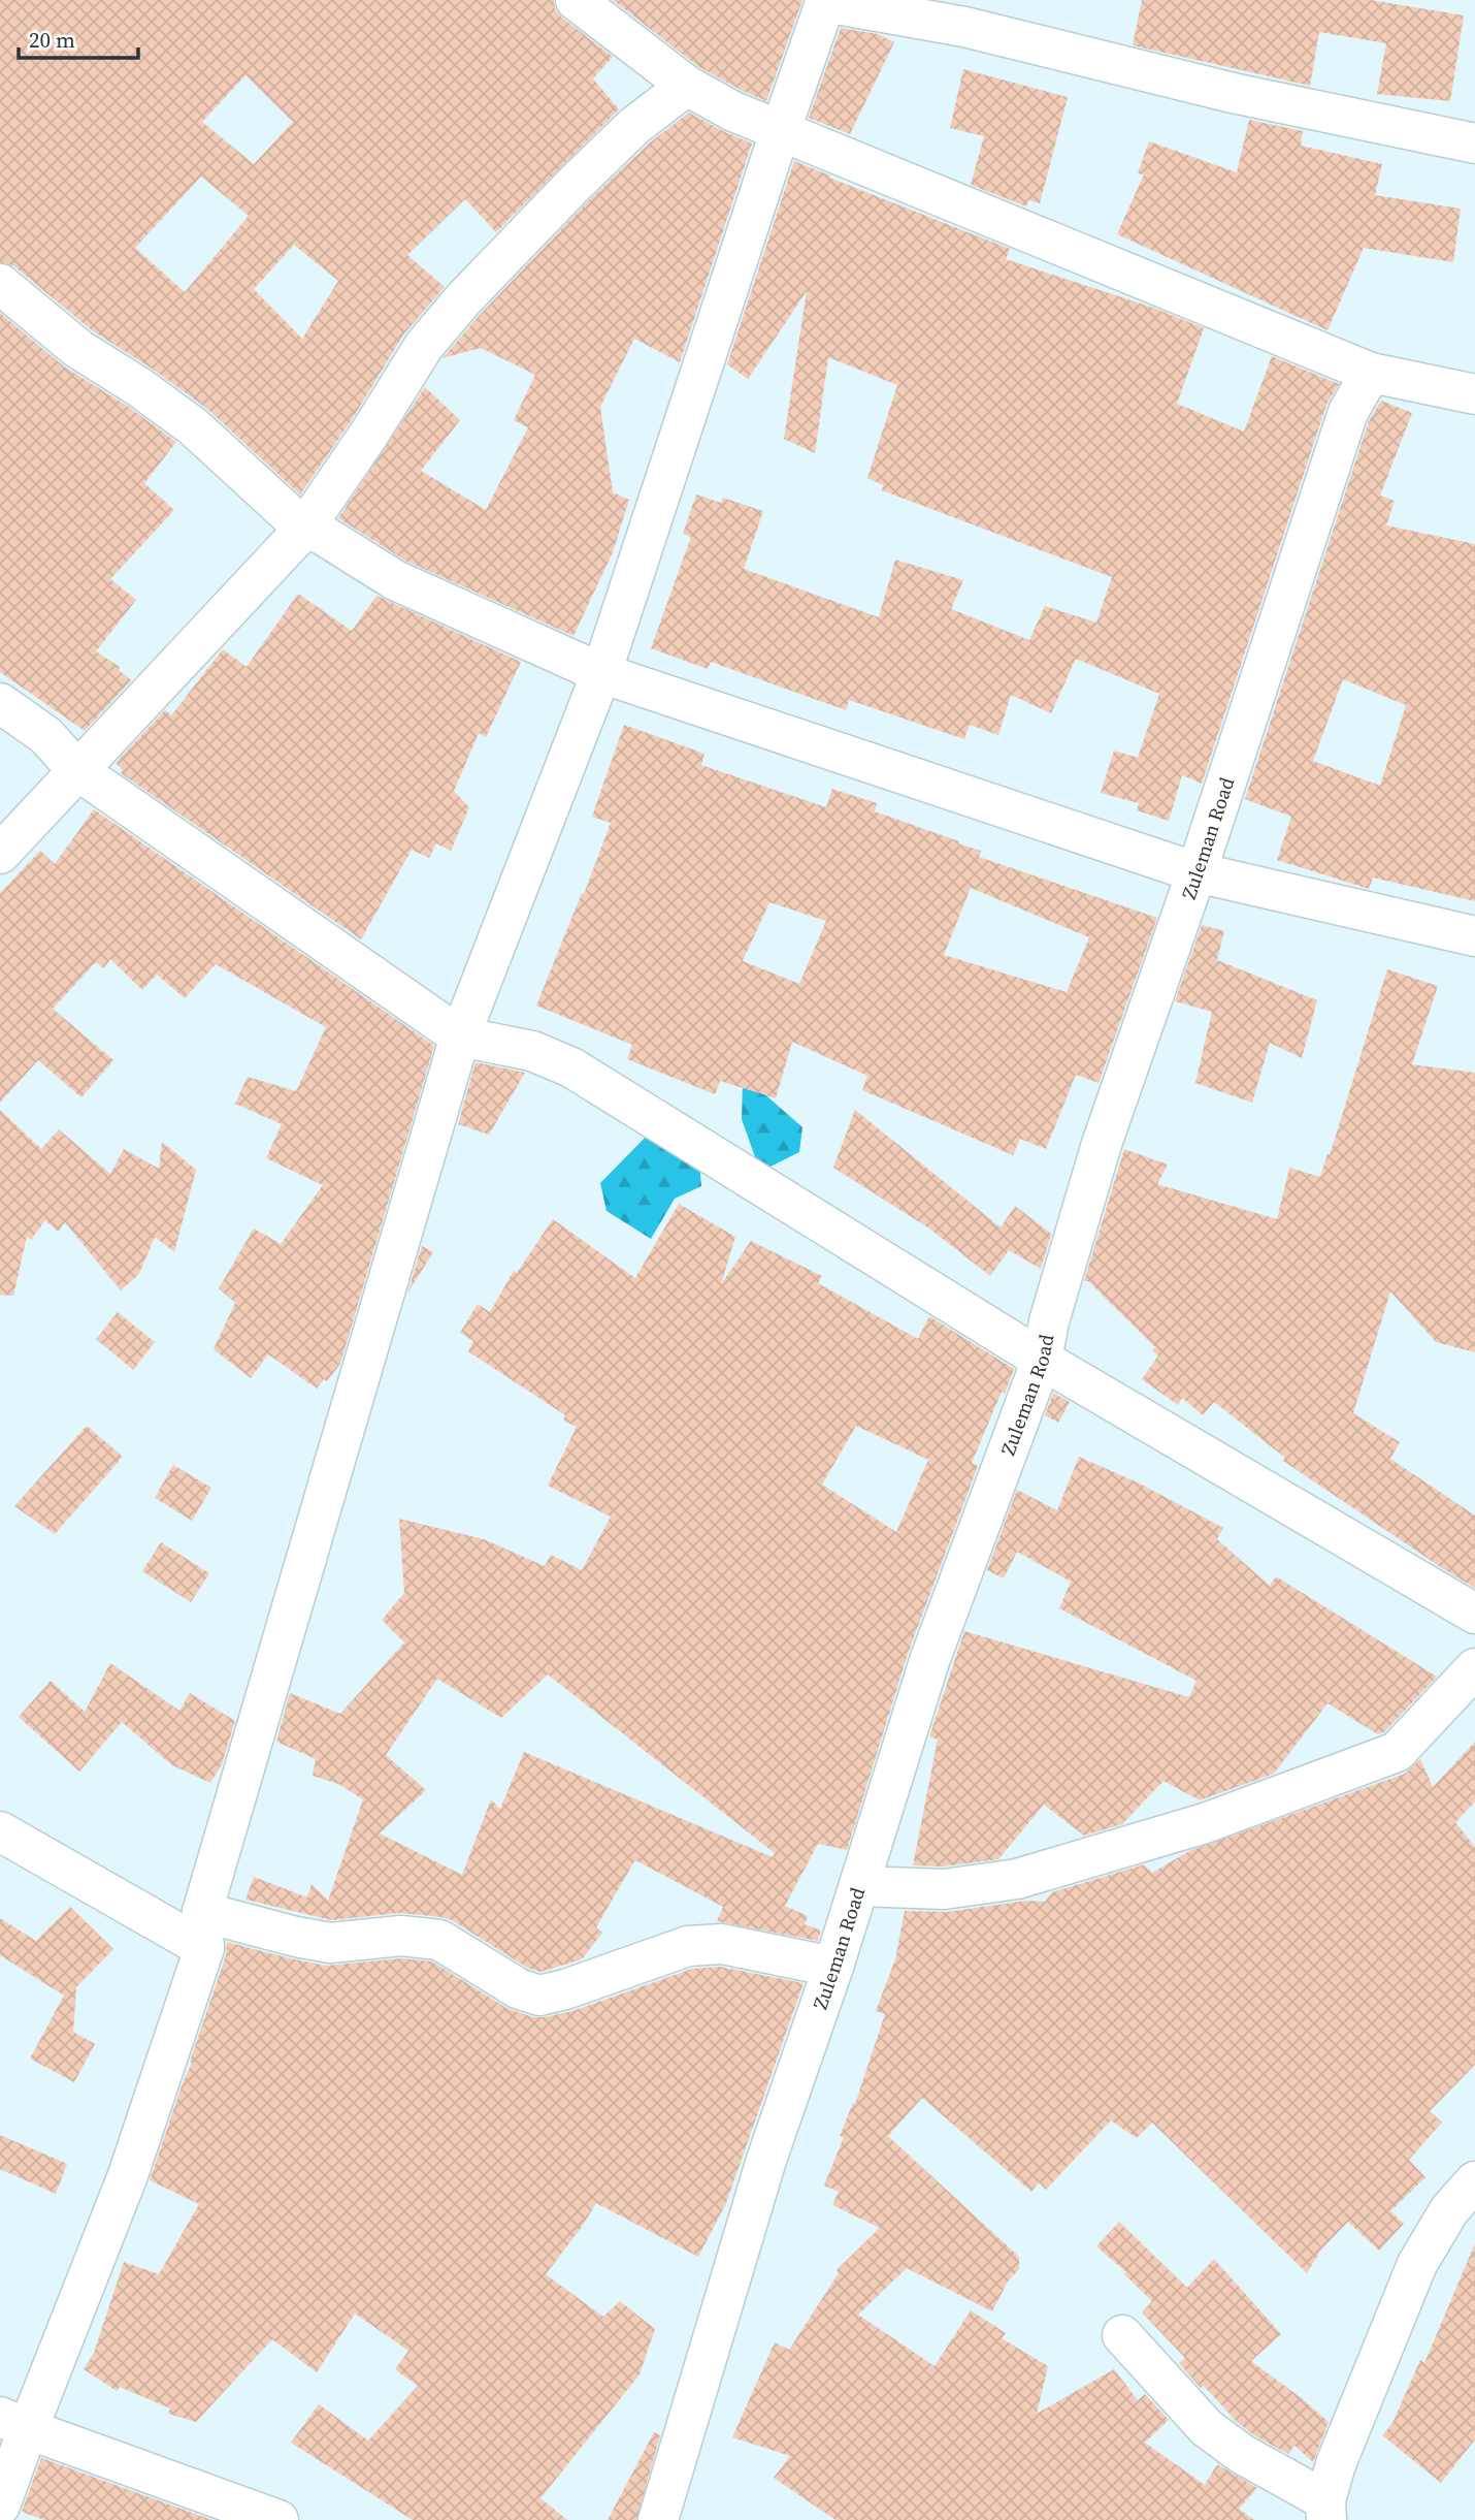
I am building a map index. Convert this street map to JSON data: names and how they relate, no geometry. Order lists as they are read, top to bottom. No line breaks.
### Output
{"streets":{"street":["Zuleman Road"]},"scale_bar":"20 m"}
